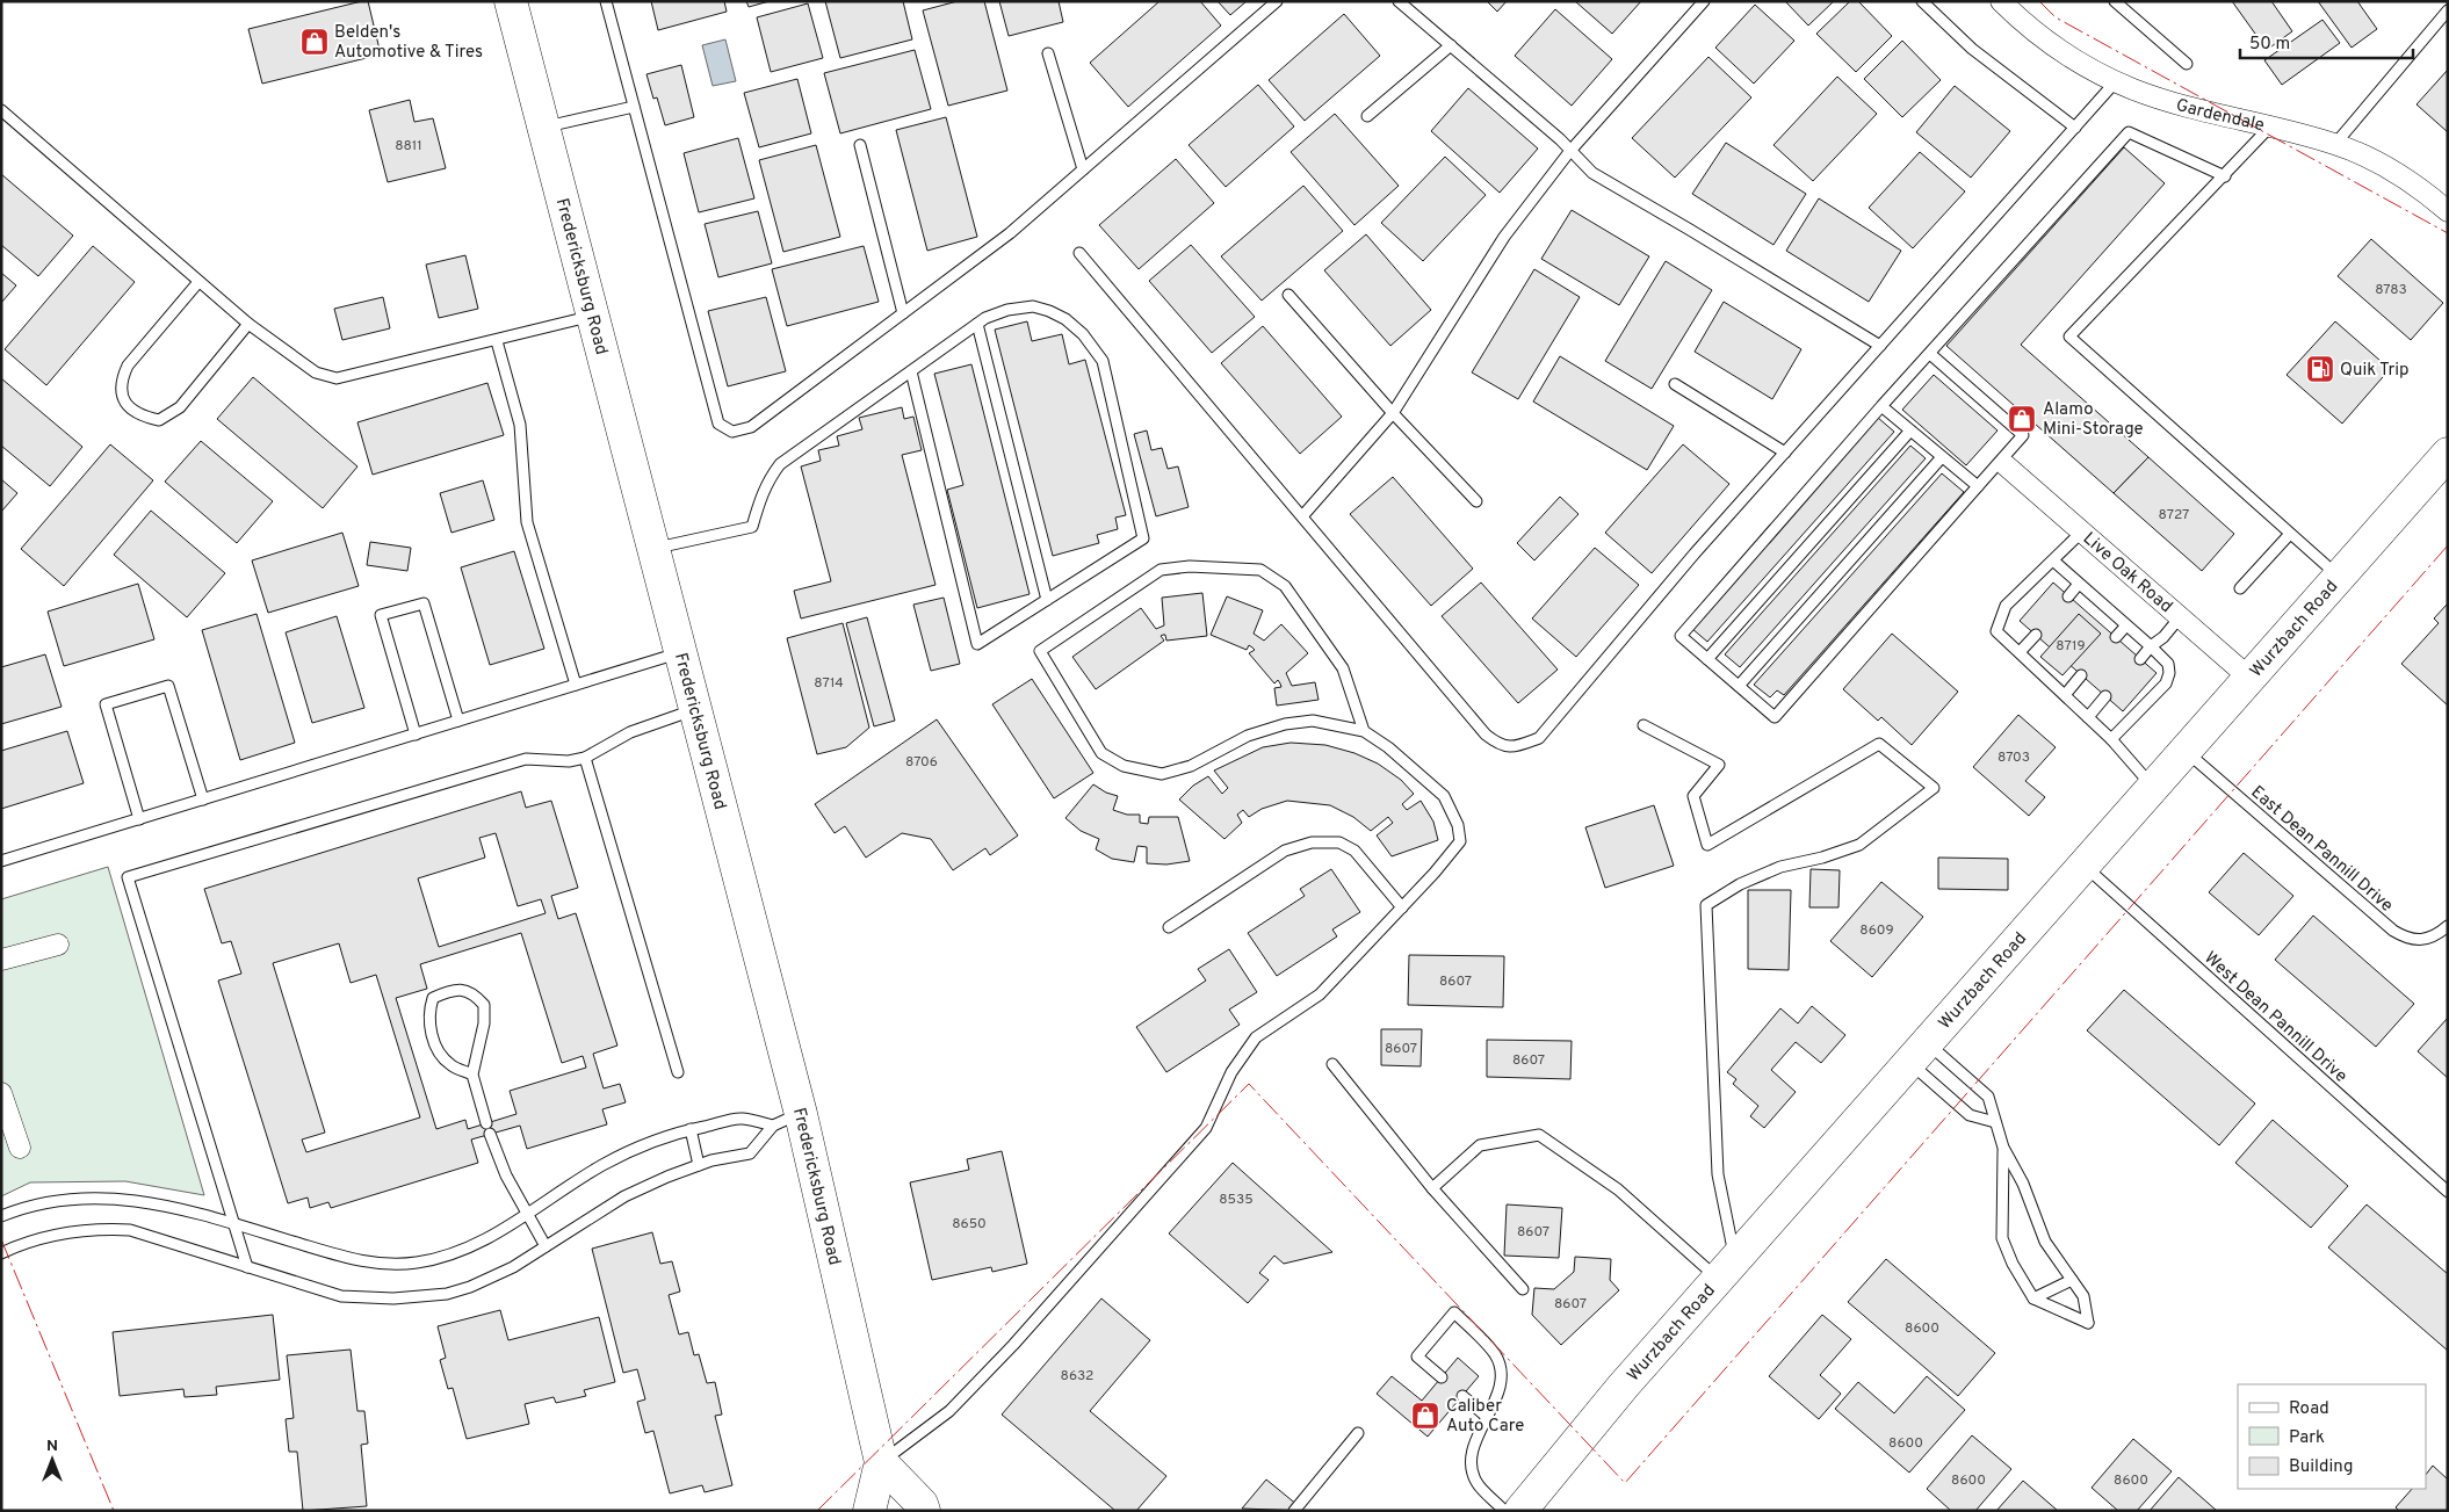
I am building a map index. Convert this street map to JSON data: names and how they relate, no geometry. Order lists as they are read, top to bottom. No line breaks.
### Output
{"streets":{"main road":["Fredericksburg Road","Wurzbach Road"],"street":["Gardendale","Live Oak Road"],"lane":["East Dean Pannill Drive","West Dean Pannill Drive"]},"crossings":[["Live Oak Road","Wurzbach Road"],["Wurzbach Road","East Dean Pannill Drive"],["Wurzbach Road","West Dean Pannill Drive"]],"places":{"shop":["Belden's Automotive & Tires","Alamo Mini-Storage","Caliber Auto Care"],"fuel station":["Quik Trip"]},"house_numbers":["8811","8783","8727","8719","8714","8703","8706","8609","8607","8607","8607","8535","8650","8607","8607","8600","8632","8600","8600","8600"],"legend":["Road","Park","Building"],"scale_bar":"50 m","north":"top"}
